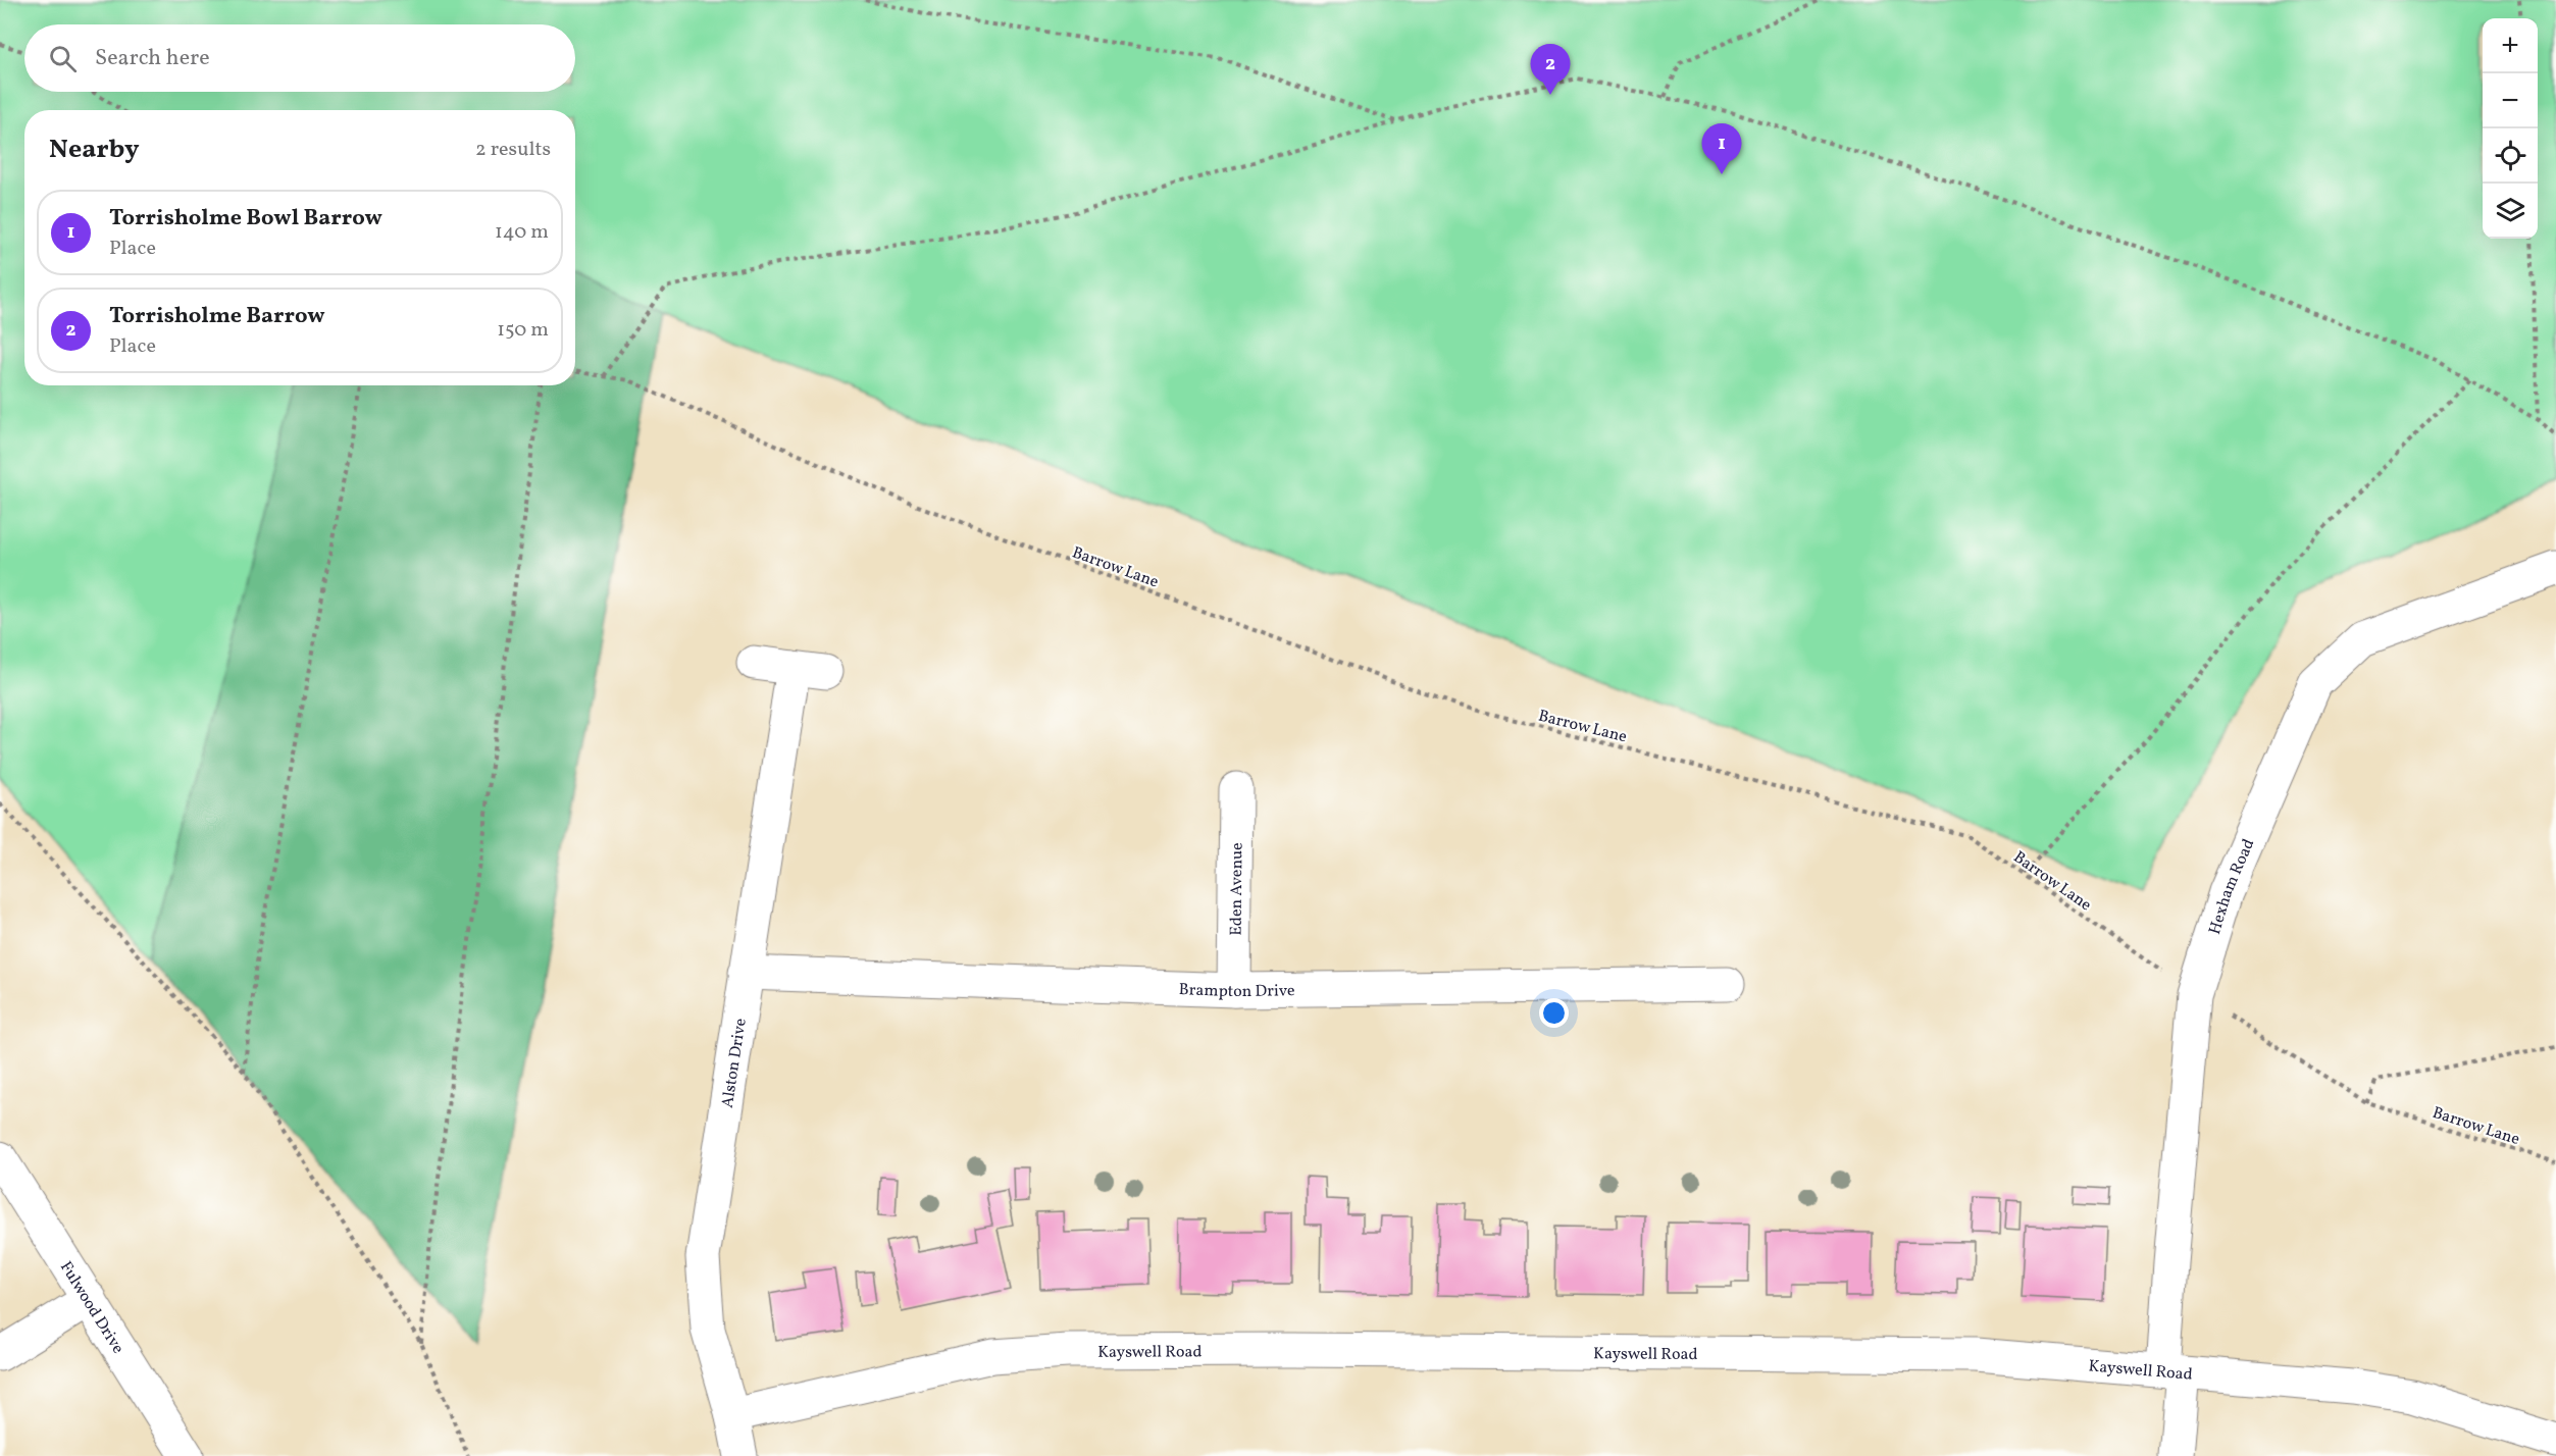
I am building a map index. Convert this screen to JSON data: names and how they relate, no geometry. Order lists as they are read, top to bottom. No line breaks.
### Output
{"streets":{"street":["Hexham Road","Eden Avenue","Brampton Drive","Alston Drive","Fulwood Drive","Kayswell Road"],"path":["Barrow Lane"]},"crossings":[["Barrow Lane","Hexham Road"],["Hexham Road","Kayswell Road"],["Eden Avenue","Brampton Drive"],["Brampton Drive","Alston Drive"],["Alston Drive","Kayswell Road"]],"page":{"map_buttons":["+","−"],"search":"Search here","pins":["2","1"],"heading":["Nearby","2 results"],"list":[{"mark":"1","name":"Torrisholme Bowl Barrow","note":"Place","value":"140 m"},{"mark":"2","name":"Torrisholme Barrow","note":"Place","value":"150 m"}]}}
